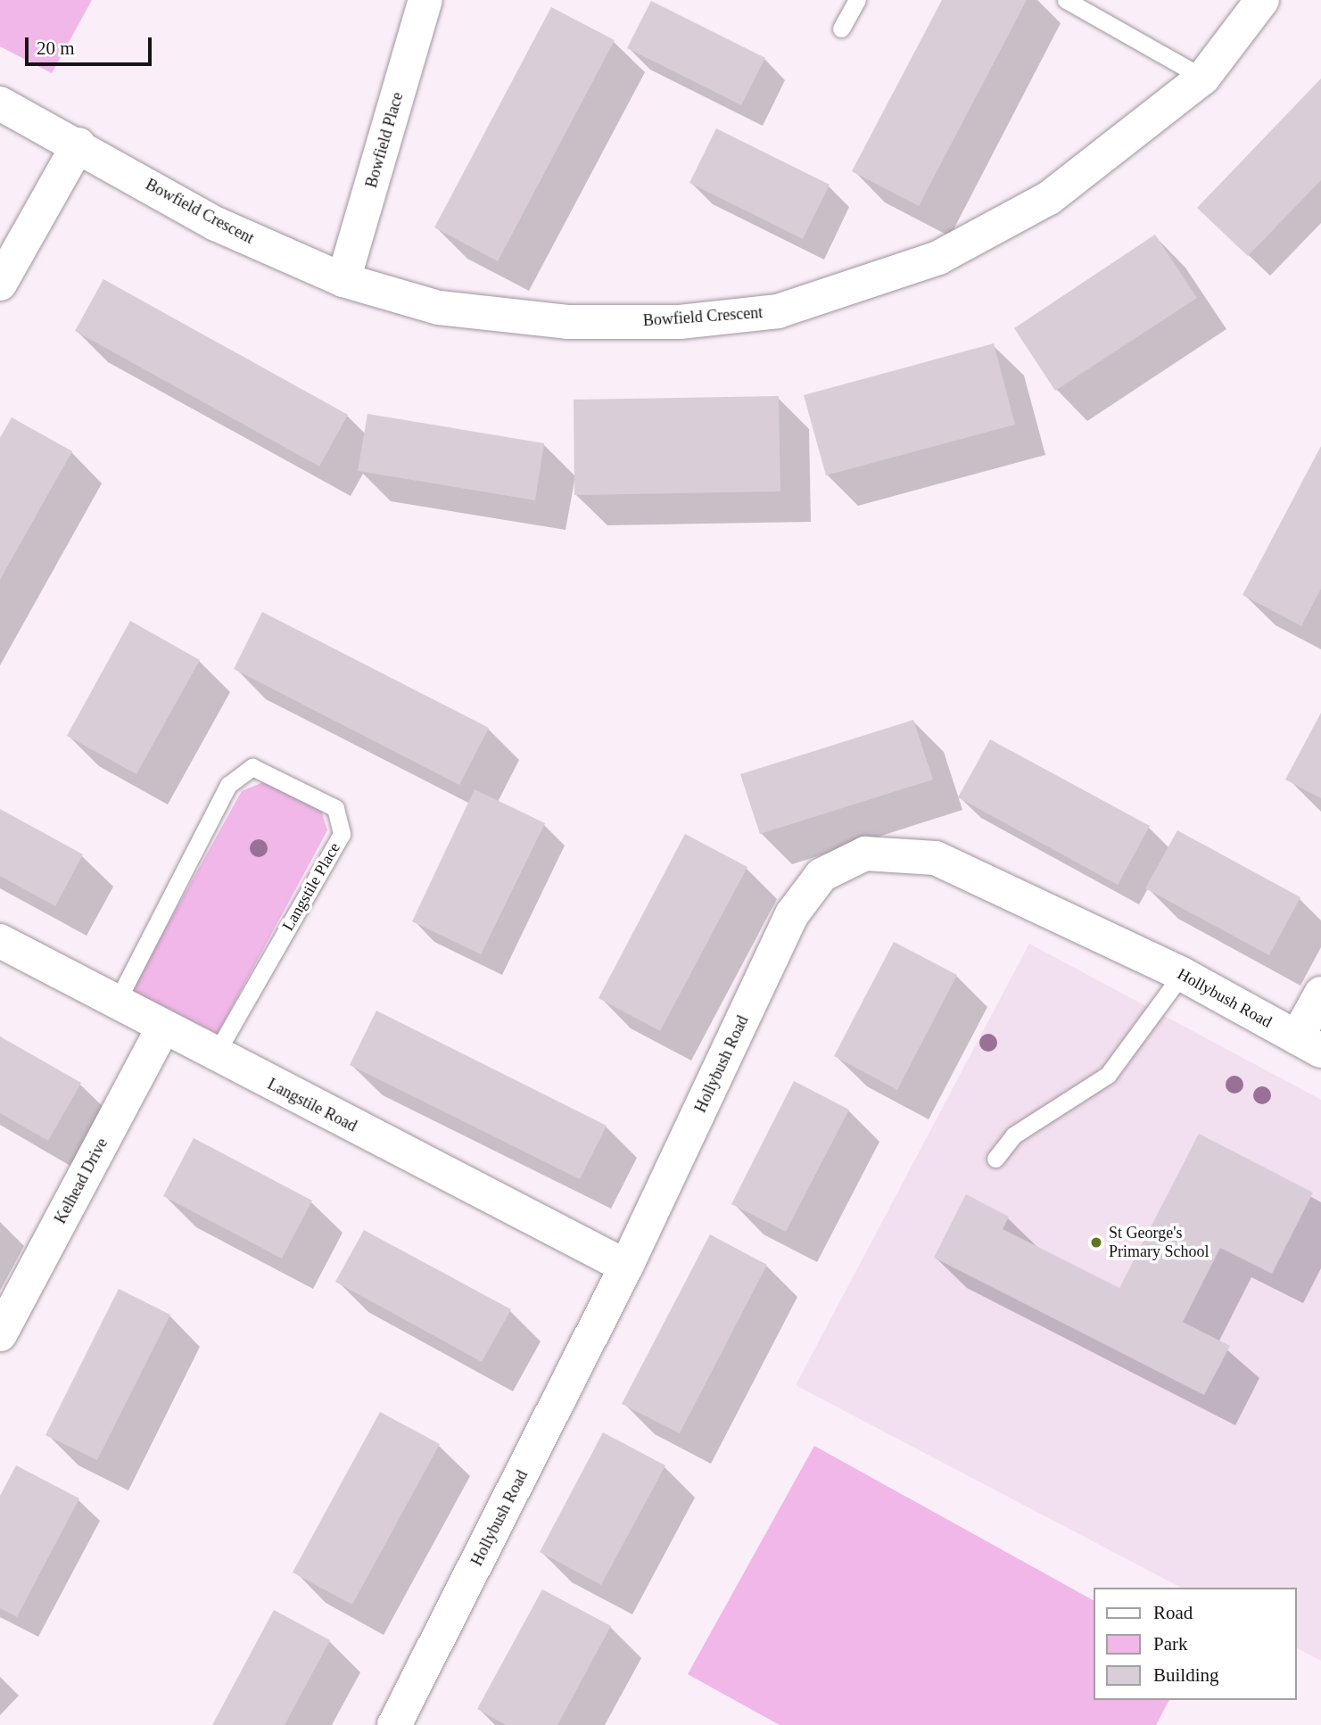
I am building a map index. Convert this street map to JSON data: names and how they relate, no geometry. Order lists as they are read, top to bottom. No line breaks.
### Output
{"streets":{"street":["Bowfield Place","Bowfield Crescent","Hollybush Road","Langstile Road","Kelhead Drive"],"lane":["Langstile Place"]},"crossings":[["Bowfield Place","Bowfield Crescent"],["Langstile Place","Langstile Road"],["Hollybush Road","Langstile Road"],["Langstile Road","Kelhead Drive"]],"places":["St George's Primary School"],"legend":["Road","Park","Building"],"scale_bar":"20 m"}
